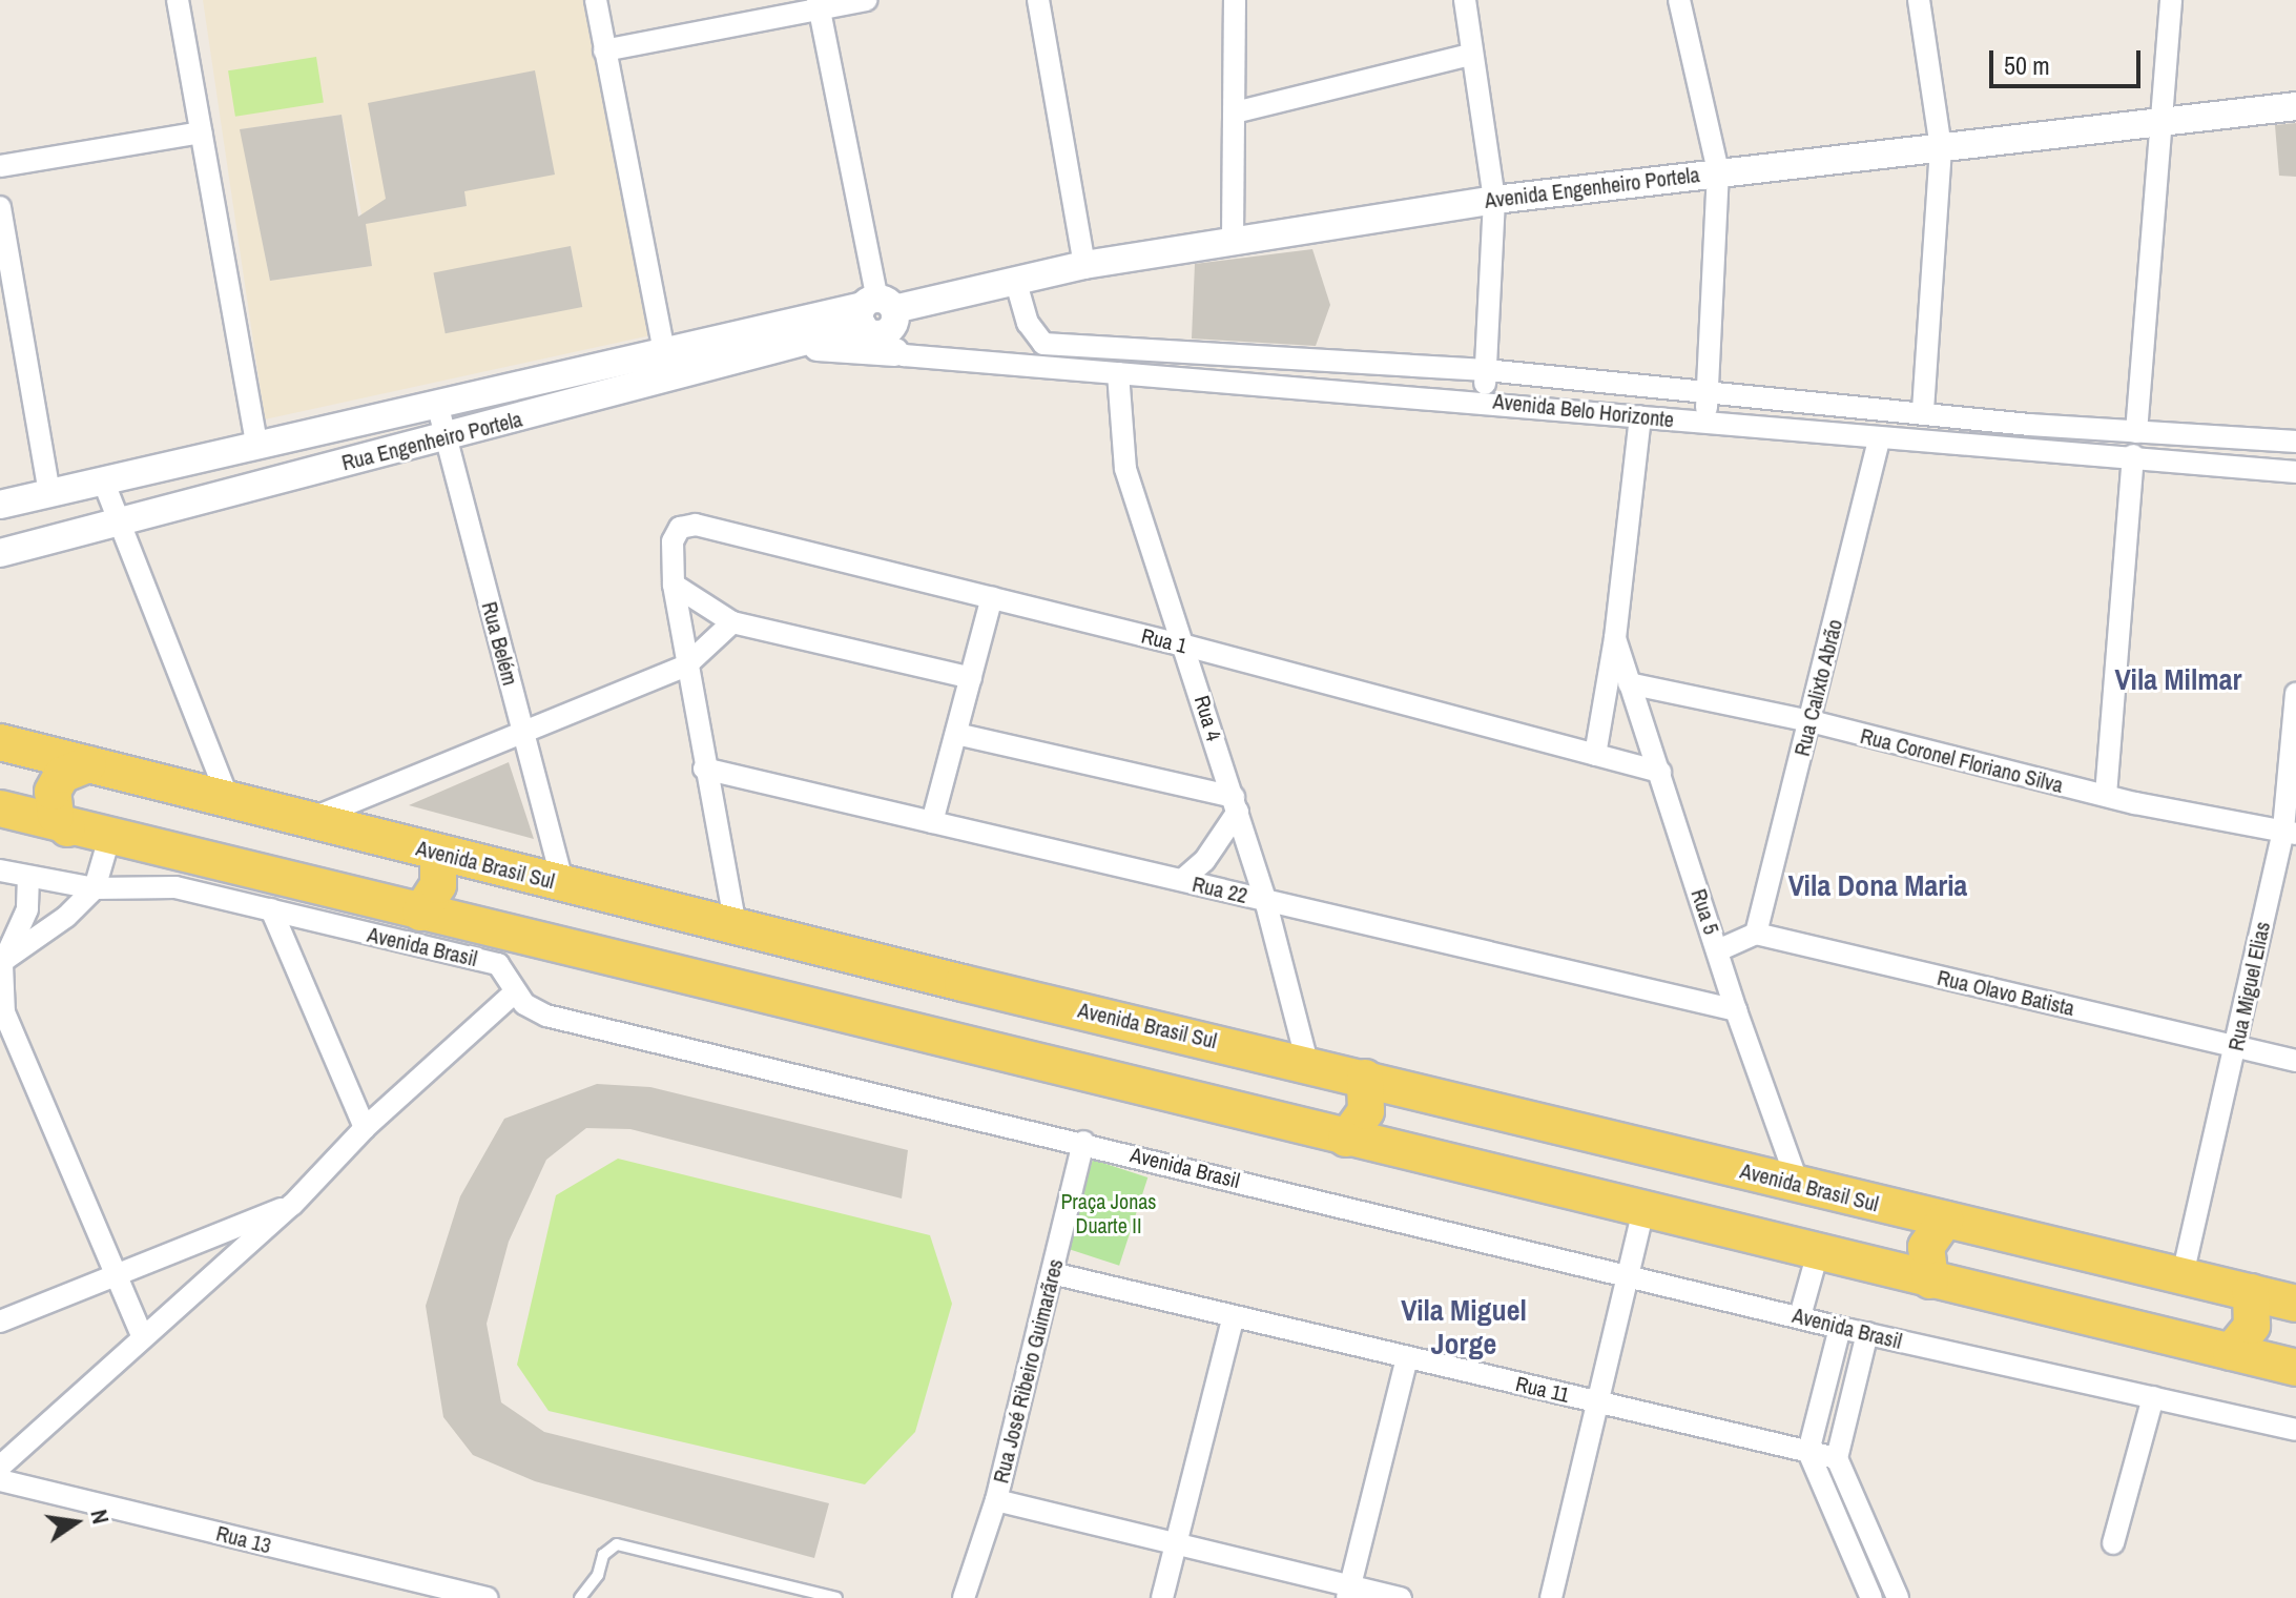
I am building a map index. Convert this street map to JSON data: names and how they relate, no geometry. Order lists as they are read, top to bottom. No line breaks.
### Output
{"streets":{"main road":["Avenida Brasil Sul"],"street":["Avenida Engenheiro Portela","Avenida Belo Horizonte","Rua Engenheiro Portela","Rua 1","Rua Belém","Rua Calixto Abrão","Rua 4","Rua Coronel Floriano Silva","Rua 22","Rua 5","Avenida Brasil","Rua Miguel Elias","Rua Olavo Batista","Rua José Ribeiro Guimarãres","Rua 11","Rua 13"]},"crossings":[["Avenida Engenheiro Portela","Avenida Belo Horizonte"],["Avenida Engenheiro Portela","Rua Engenheiro Portela"],["Avenida Belo Horizonte","Rua Engenheiro Portela"],["Avenida Belo Horizonte","Rua Calixto Abrão"],["Avenida Belo Horizonte","Rua 4"],["Avenida Belo Horizonte","Rua 5"],["Rua Engenheiro Portela","Rua Belém"],["Rua 1","Rua 4"],["Rua 1","Rua 5"],["Rua Belém","Avenida Brasil Sul"],["Rua Calixto Abrão","Rua Coronel Floriano Silva"],["Rua Calixto Abrão","Rua Olavo Batista"],["Rua 4","Avenida Brasil Sul"],["Rua 4","Rua 22"],["Rua Coronel Floriano Silva","Rua 5"],["Rua Coronel Floriano Silva","Rua Miguel Elias"],["Avenida Brasil Sul","Rua 5"],["Avenida Brasil Sul","Rua Miguel Elias"],["Rua 22","Rua 5"],["Avenida Brasil","Rua José Ribeiro Guimarãres"],["Rua Miguel Elias","Rua Olavo Batista"],["Rua José Ribeiro Guimarãres","Rua 11"]],"districts":["Vila Milmar","Vila Dona Maria","Vila Miguel Jorge"],"parks":["Praça Jonas Duarte II"],"scale_bar":"50 m","north":"right"}
